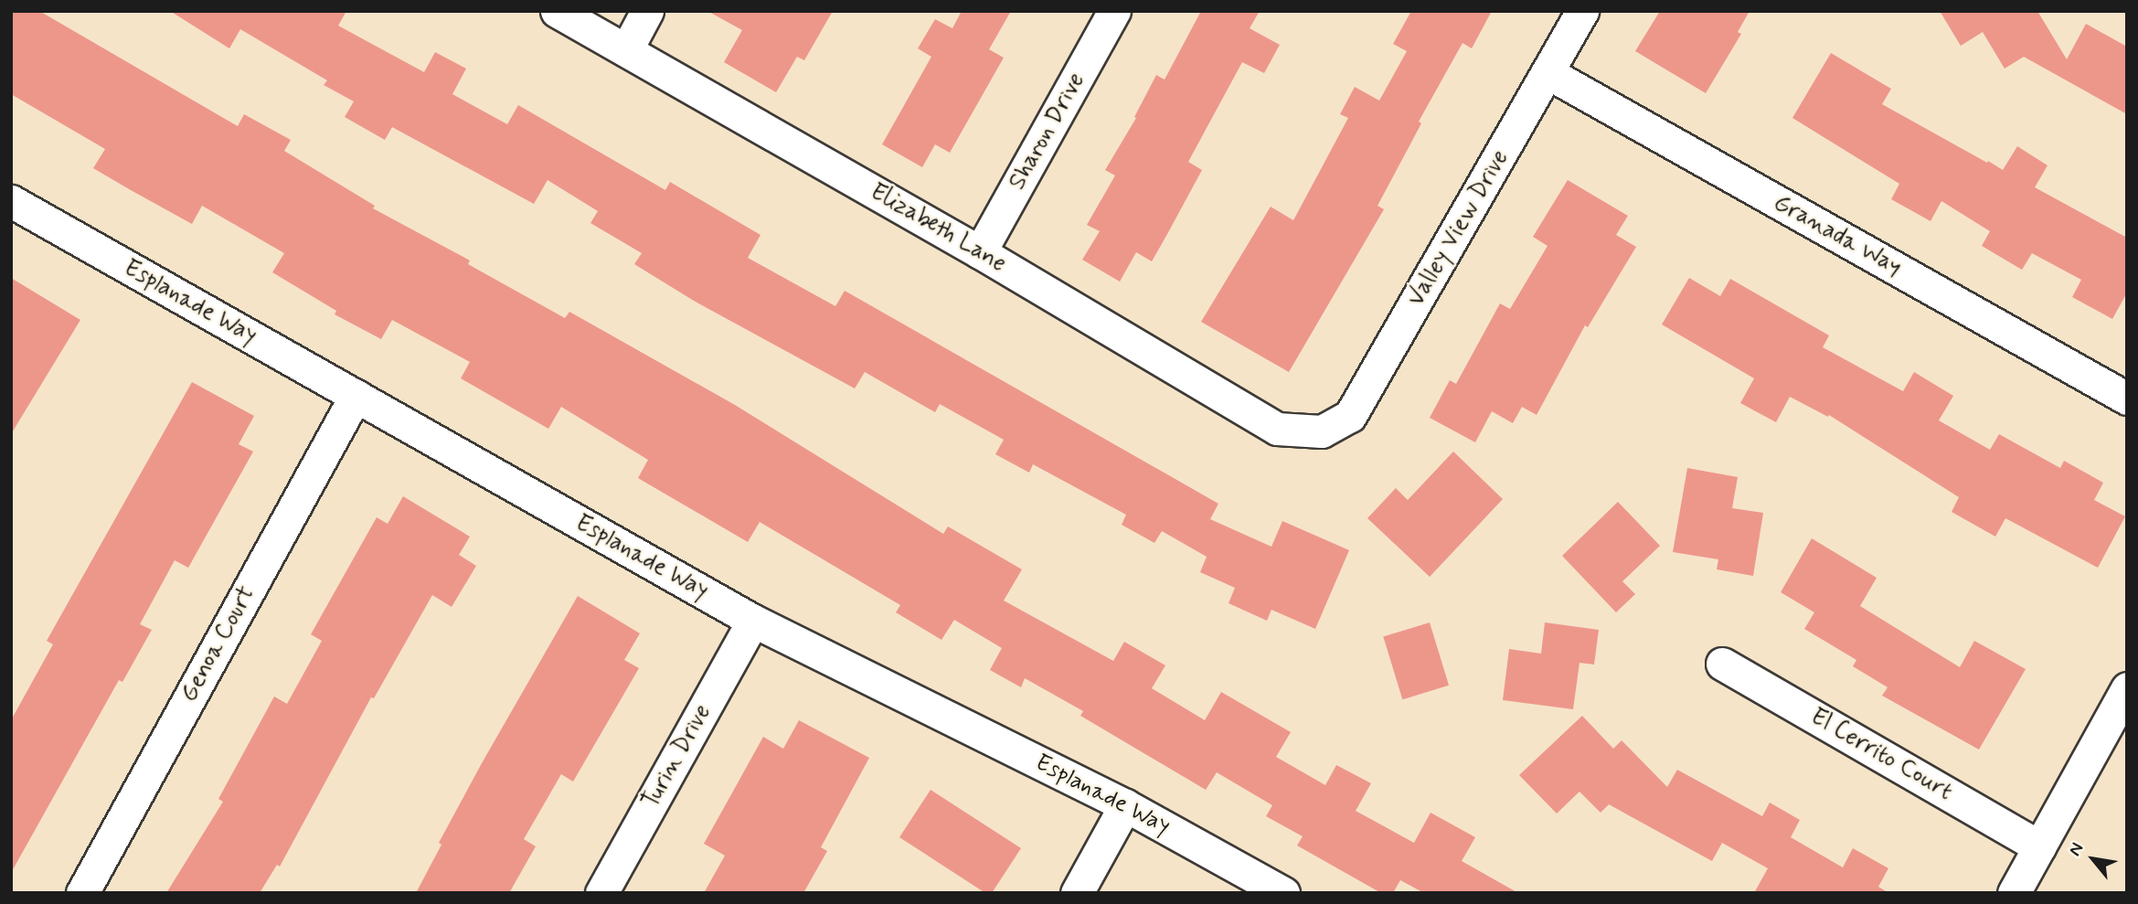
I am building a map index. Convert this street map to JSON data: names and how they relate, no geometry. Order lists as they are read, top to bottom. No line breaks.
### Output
{"streets":{"street":["Sharon Drive","Elizabeth Lane","Valley View Drive","Granada Way","Esplanade Way","Genoa Court","El Cerrito Court","Turin Drive"]},"crossings":[["Sharon Drive","Elizabeth Lane"],["Elizabeth Lane","Valley View Drive"],["Valley View Drive","Granada Way"],["Esplanade Way","Genoa Court"],["Esplanade Way","Turin Drive"]],"north":"top left"}
